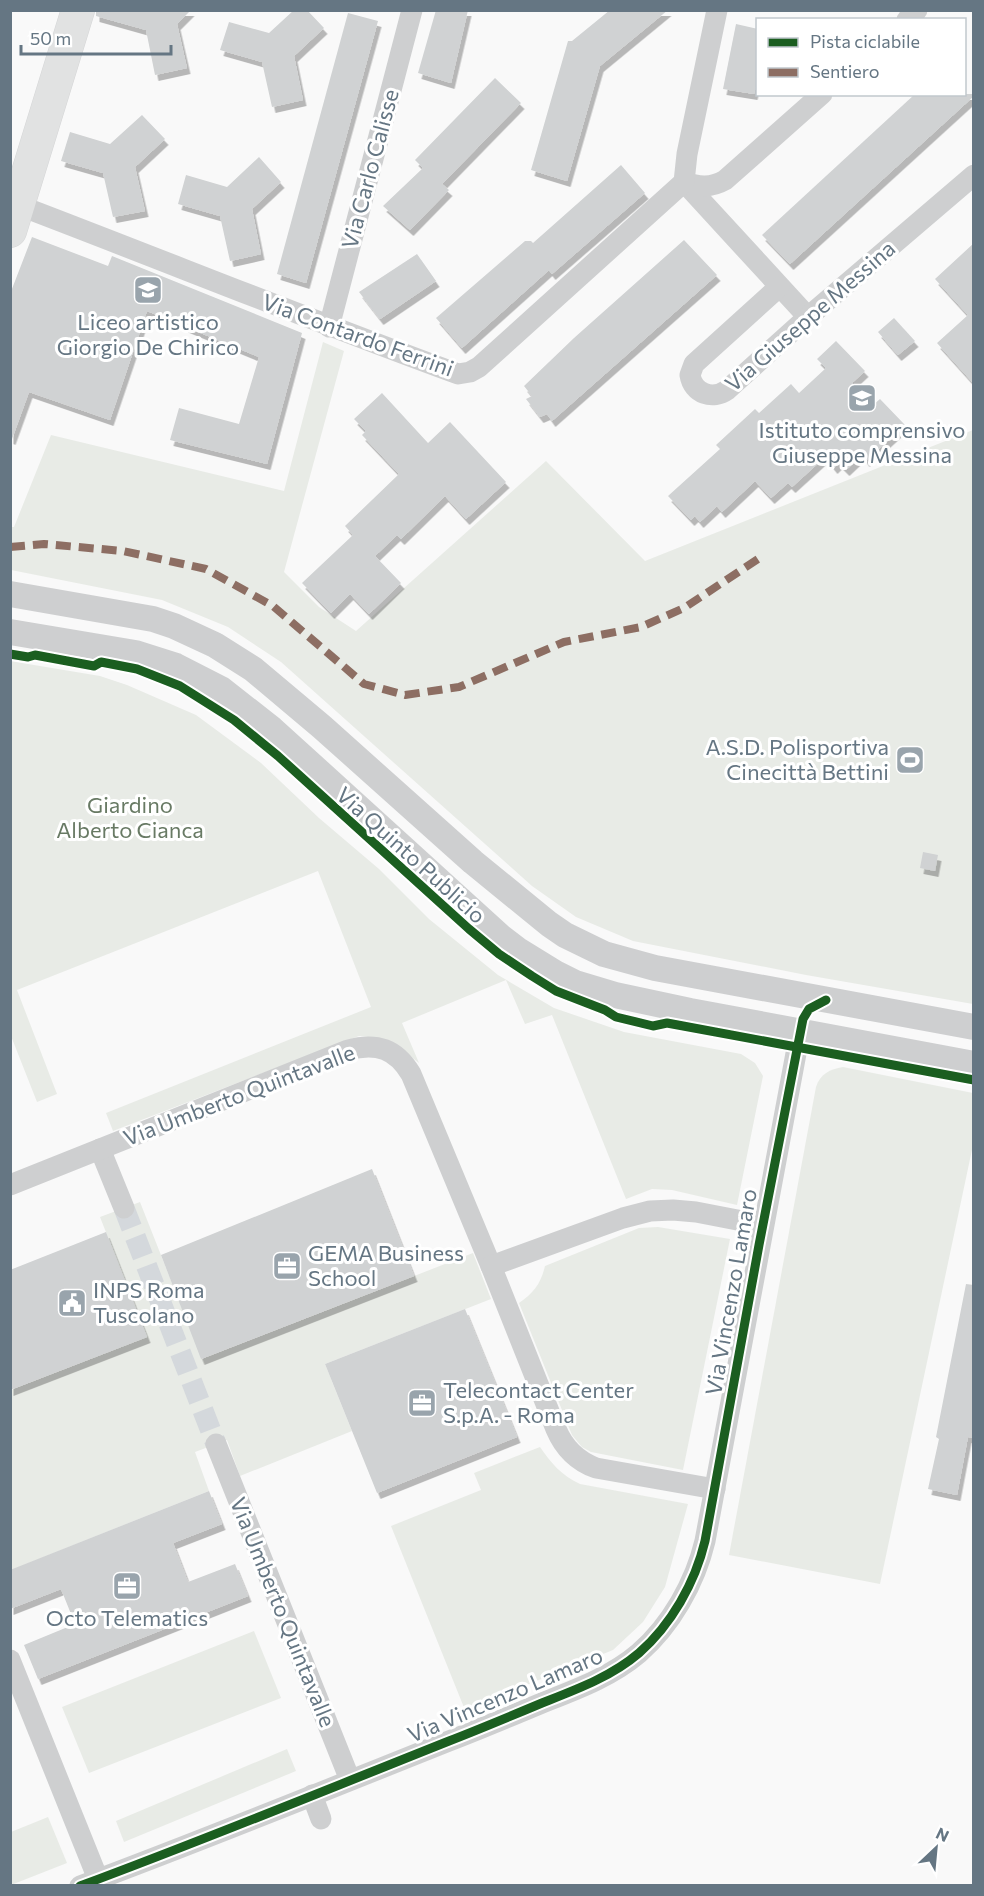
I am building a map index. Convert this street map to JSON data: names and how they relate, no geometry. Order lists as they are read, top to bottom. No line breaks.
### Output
{"streets":{"street":["Via Carlo Calisse","Via Giuseppe Messina","Via Contardo Ferrini","Via Quinto Publicio","Via Umberto Quintavalle","Via Vincenzo Lamaro"]},"crossings":[["Via Carlo Calisse","Via Contardo Ferrini"],["Via Quinto Publicio","Via Vincenzo Lamaro"],["Via Umberto Quintavalle","Via Vincenzo Lamaro"]],"parks":["Giardino Alberto Cianca"],"places":{"school or university":["Liceo artistico Giorgio De Chirico","Istituto comprensivo Giuseppe Messina"],"sports":["A.S.D. Polisportiva Cinecittà Bettini"],"office":["GEMA Business School","Telecontact Center S.p.A. - Roma","Octo Telematics"],"public building":["INPS Roma Tuscolano"]},"legend":["Pista ciclabile","Sentiero"],"scale_bar":"50 m","north":"top right"}
